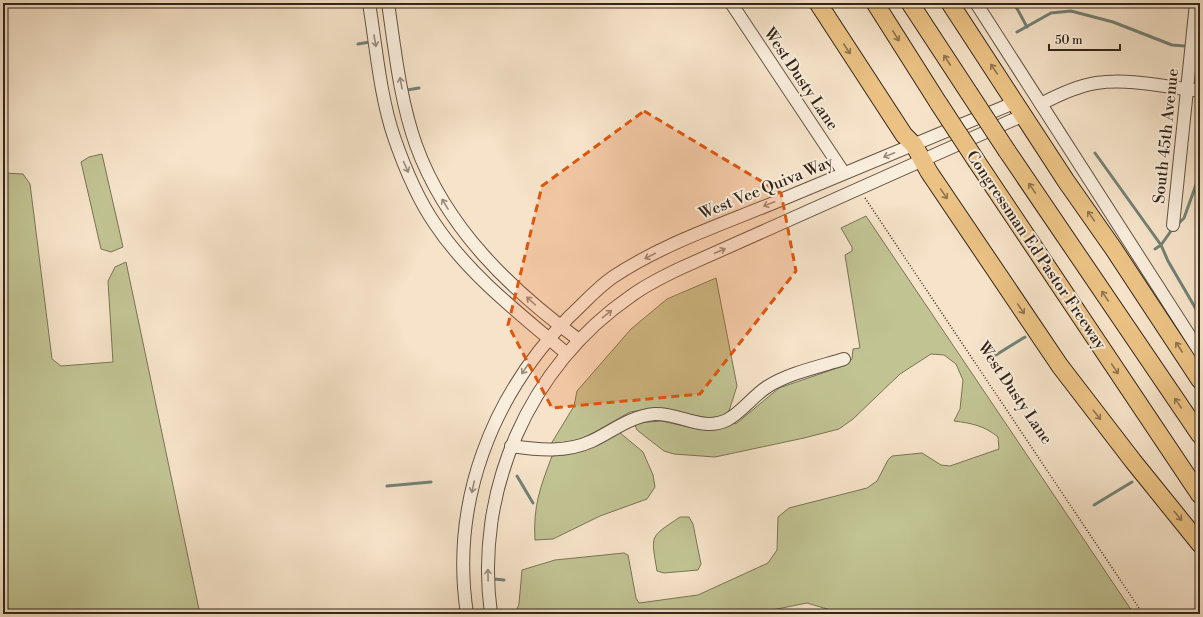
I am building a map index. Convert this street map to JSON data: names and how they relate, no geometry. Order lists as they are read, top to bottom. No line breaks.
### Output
{"streets":{"highway":["Congressman Ed Pastor Freeway"],"street":["West Dusty Lane","South 45th Avenue","West Vee Quiva Way"]},"crossings":[["West Dusty Lane","West Vee Quiva Way"]],"scale_bar":"50 m"}
